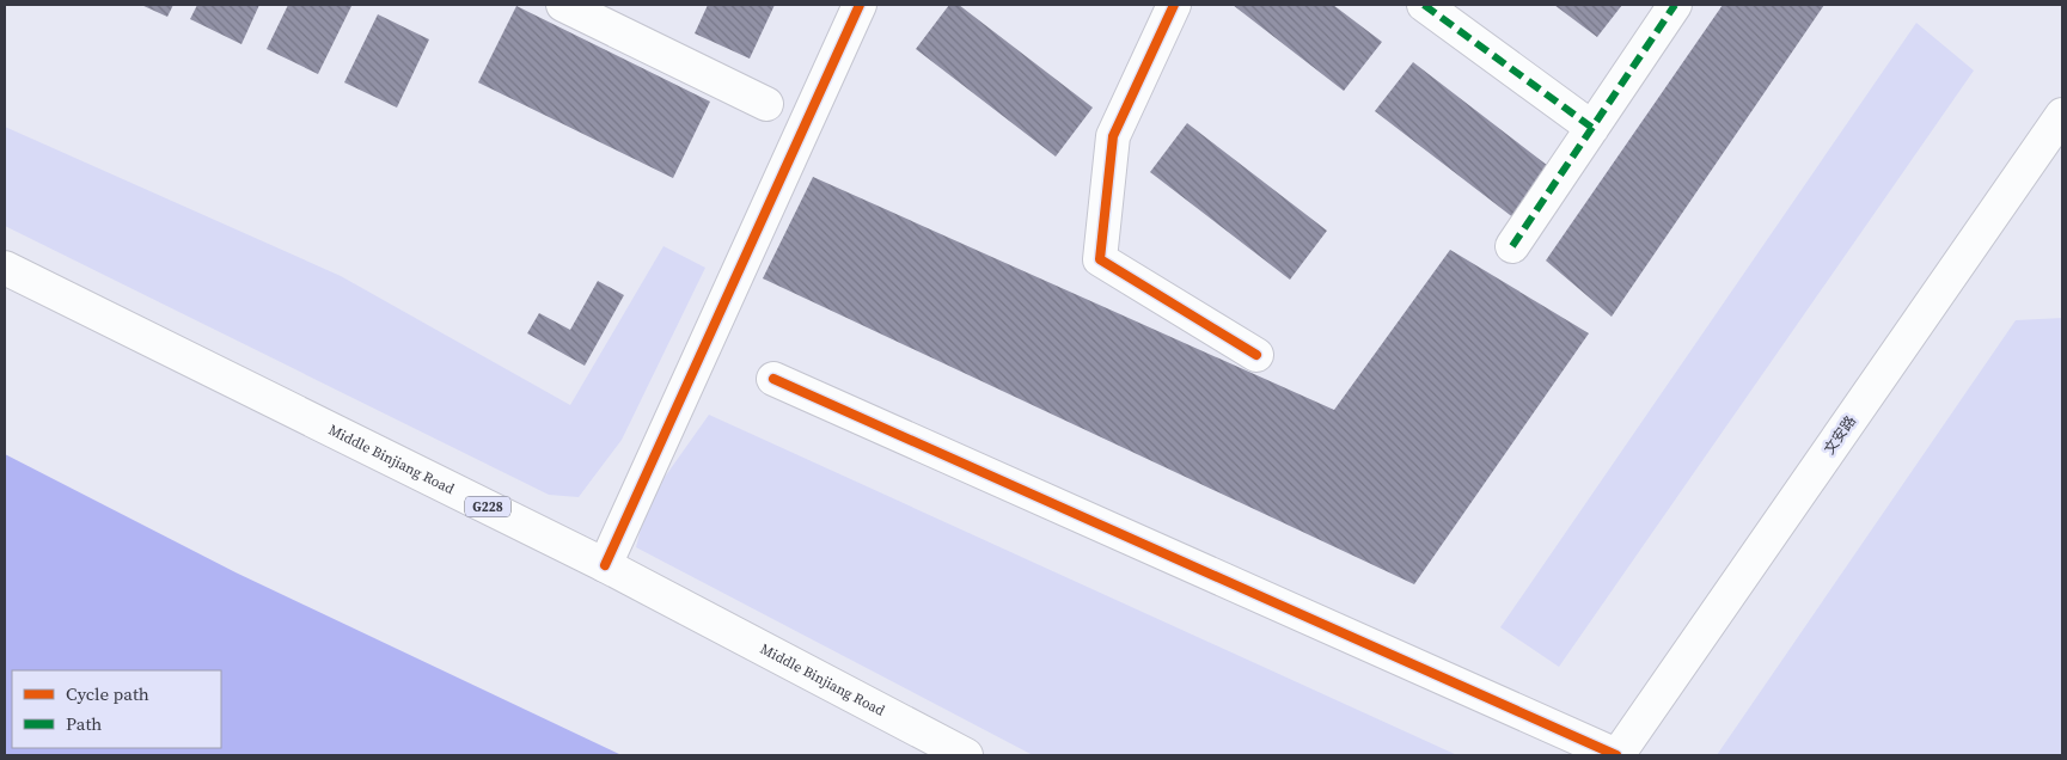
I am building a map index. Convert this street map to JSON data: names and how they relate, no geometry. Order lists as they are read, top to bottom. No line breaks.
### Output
{"streets":{"main road":["文安路","Middle Binjiang Road","G228"]},"legend":["Cycle path","Path"]}
